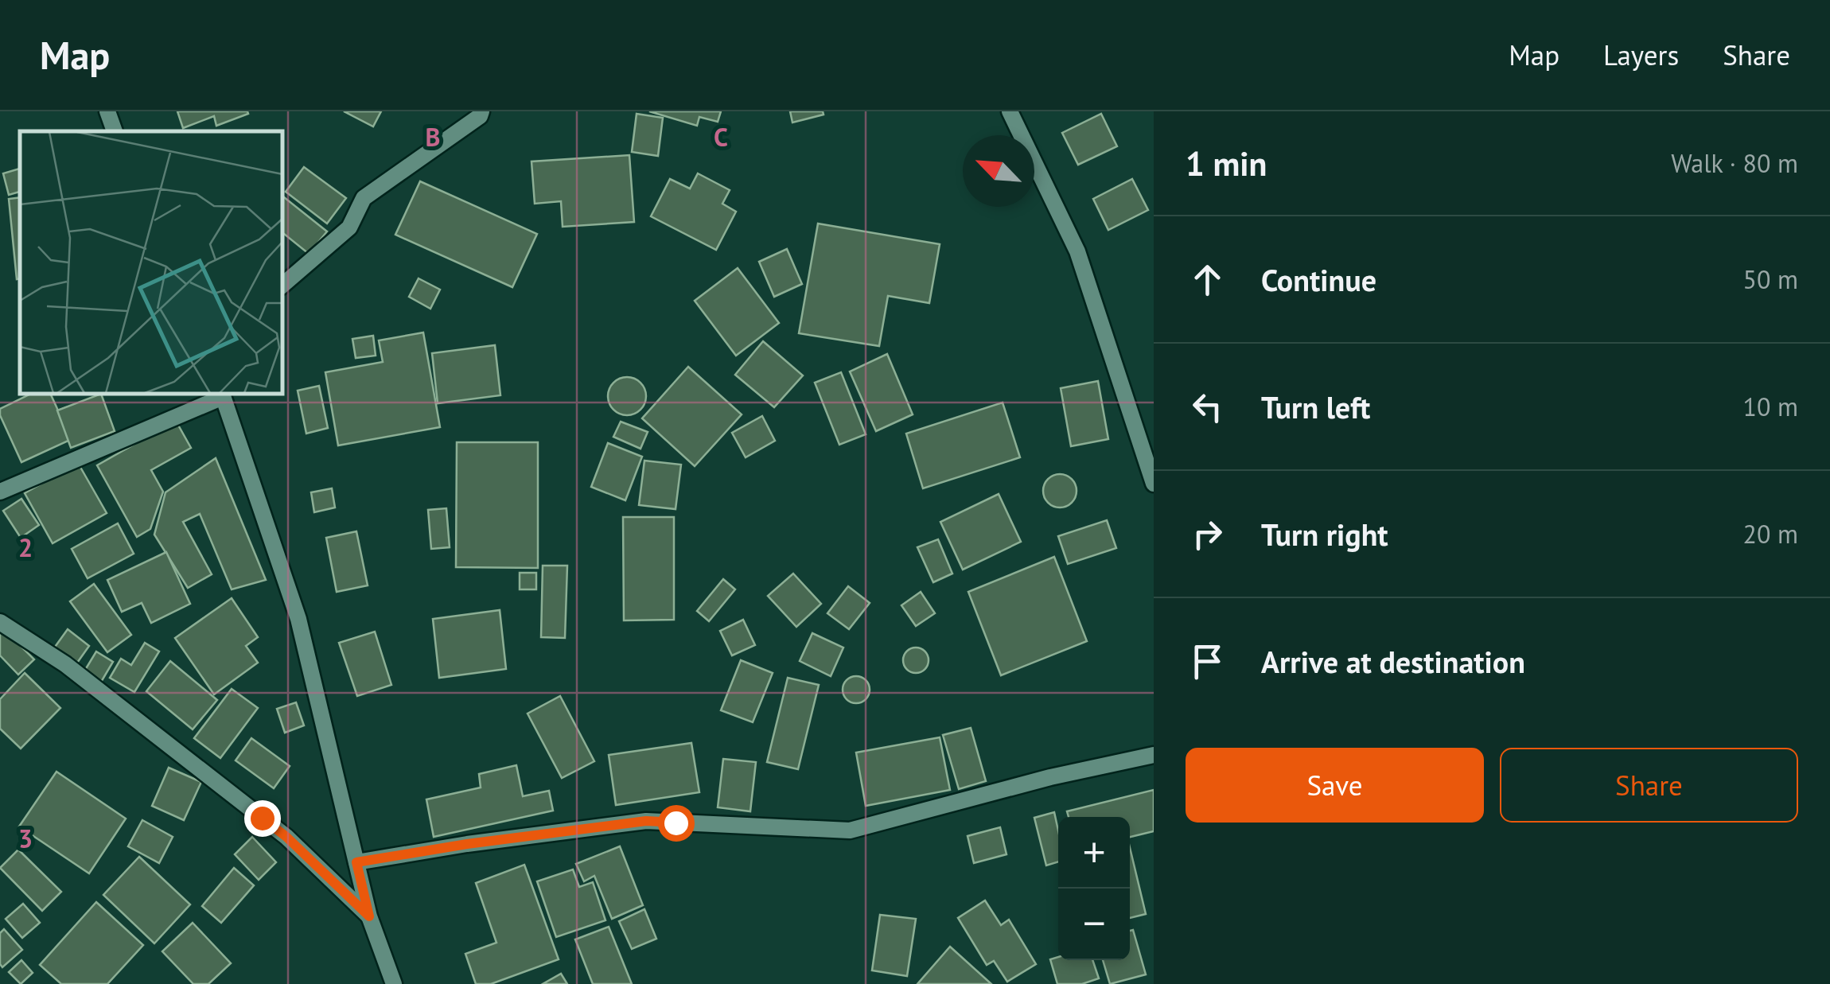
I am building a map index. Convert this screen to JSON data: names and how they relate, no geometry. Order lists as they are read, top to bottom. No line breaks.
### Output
{"north":"top left","page":{"header":"Map","nav":["Map","Layers","Share"],"heading":["1 min","Walk · 80 m"],"list":[["Continue","50 m"],["Turn left","10 m"],["Turn right","20 m"],"Arrive at destination"],"buttons":["Save","Share"],"map_buttons":["+","−"]},"grid":{"columns":["B","C"],"rows":["2","3"]}}
